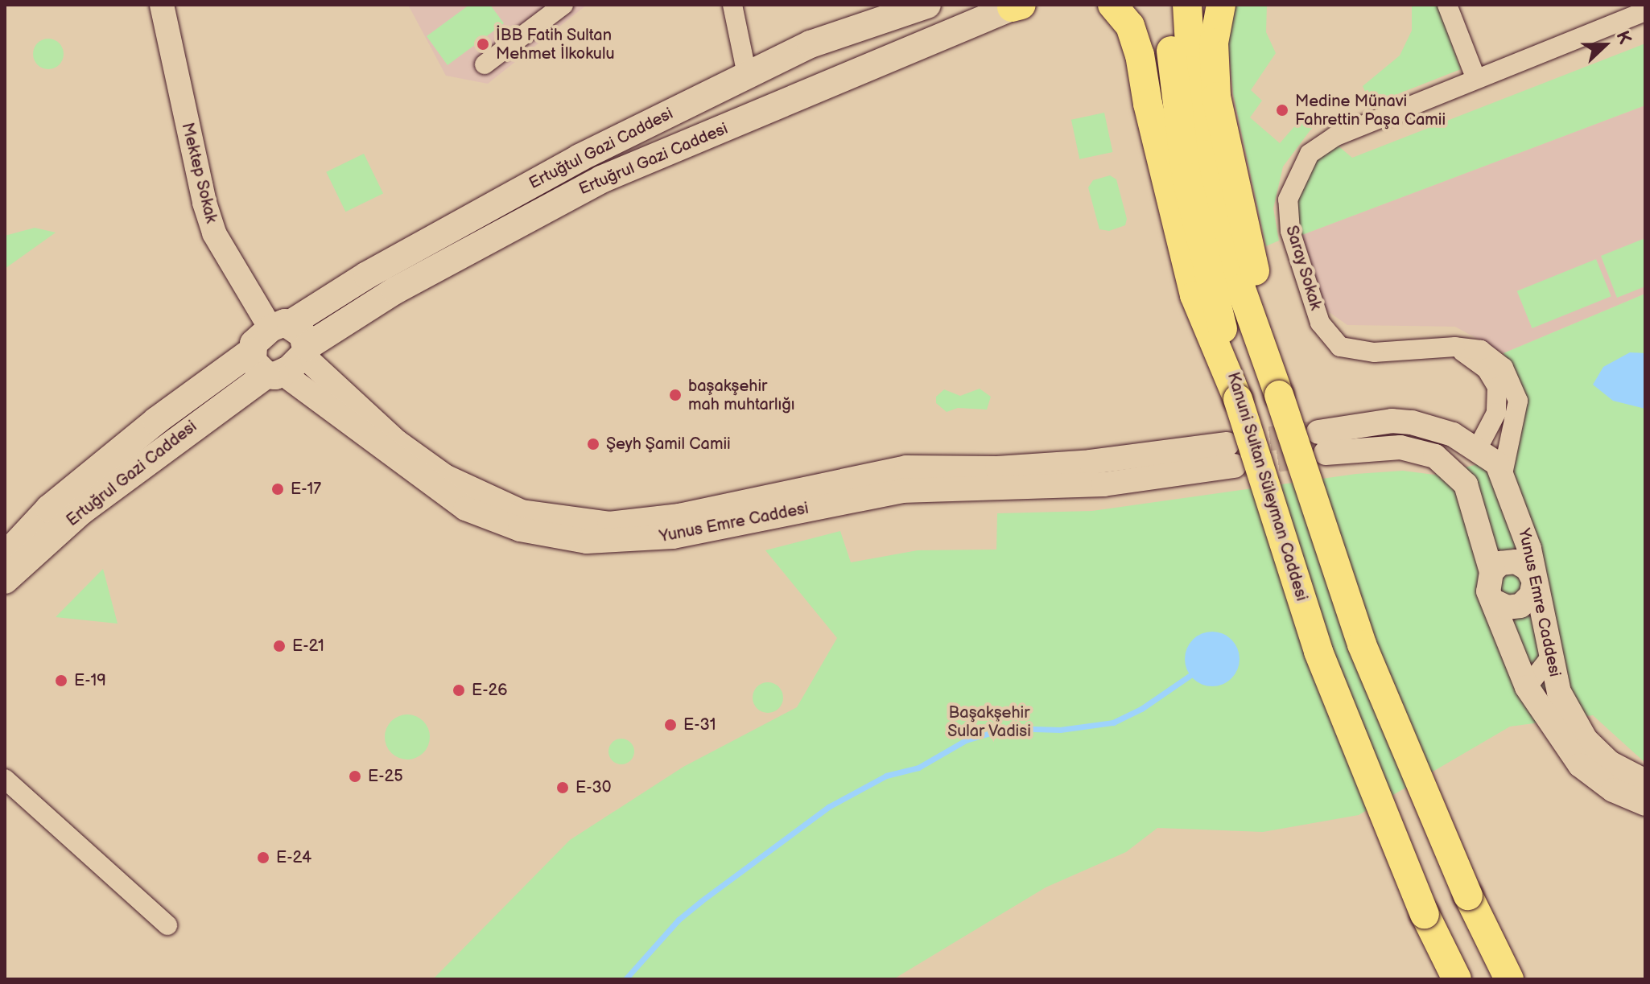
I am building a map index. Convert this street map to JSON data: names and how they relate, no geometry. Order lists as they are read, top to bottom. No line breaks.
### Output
{"streets":{"main road":["Ertuğtul Gazi Caddesi","Ertuğrul Gazi Caddesi","Kanuni Sultan Süleyman Caddesi"],"street":["Mektep Sokak","Saray Sokak","Yunus Emre Caddesi"]},"crossings":[["Ertuğtul Gazi Caddesi","Ertuğrul Gazi Caddesi"],["Ertuğtul Gazi Caddesi","Mektep Sokak"],["Ertuğrul Gazi Caddesi","Yunus Emre Caddesi"],["Saray Sokak","Yunus Emre Caddesi"]],"parks":["Başakşehir Sular Vadisi"],"places":["İBB Fatih Sultan Mehmet İlkokulu","Medine Münavi Fahrettin Paşa Camii","başakşehir mah muhtarlığı","Şeyh Şamil Camii","E-17","E-21","E-19","E-26","E-31","E-25","E-30","E-24"],"north":"right"}
